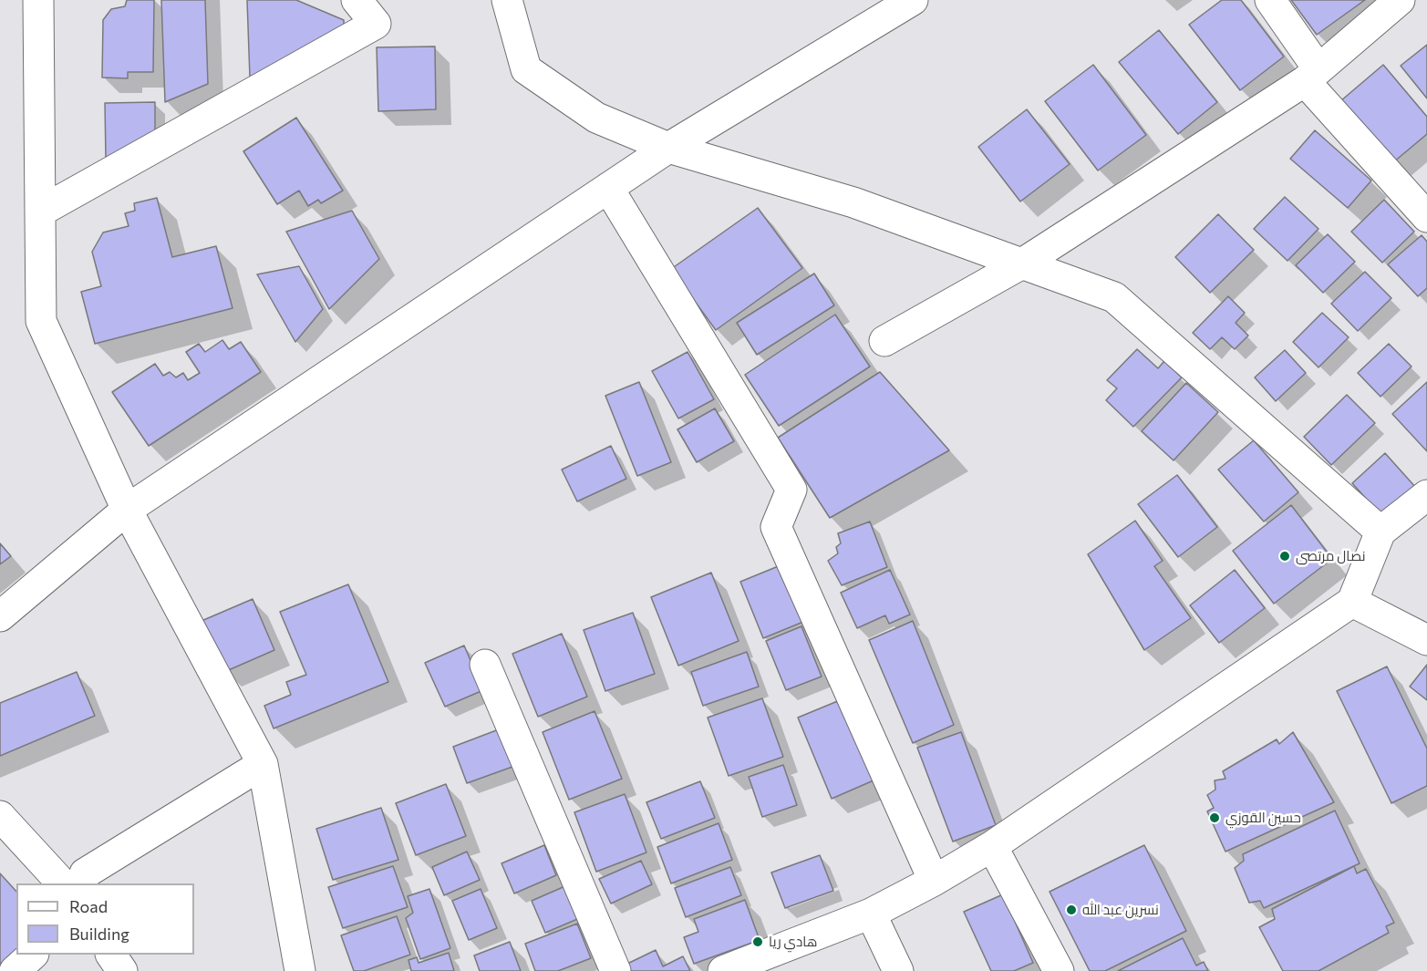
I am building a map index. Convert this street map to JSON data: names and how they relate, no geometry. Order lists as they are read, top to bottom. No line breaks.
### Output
{"places":["نصال مرتصى","حسين القوزي","نسرين عبد الله","هادي ريا"],"legend":["Road","Building"]}
